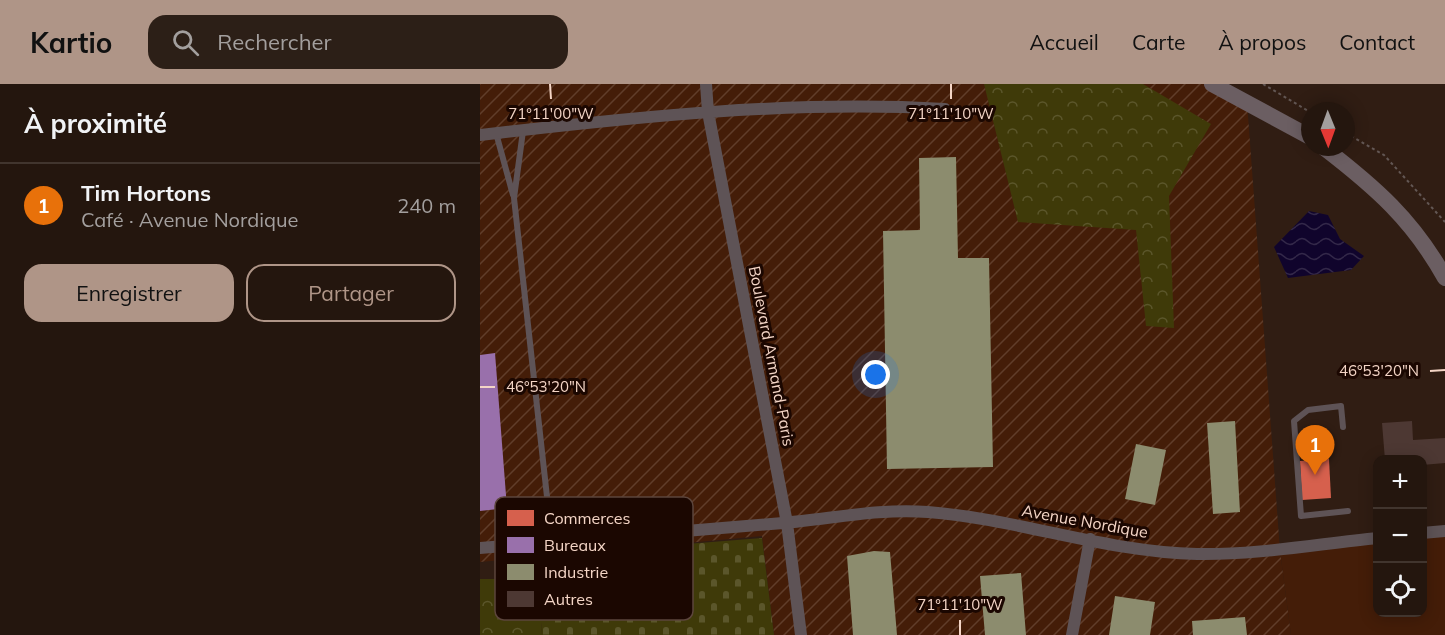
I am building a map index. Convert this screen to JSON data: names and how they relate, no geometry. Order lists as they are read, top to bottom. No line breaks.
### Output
{"streets":{"street":["Boulevard Armand-Paris","Avenue Nordique"]},"crossings":[["Boulevard Armand-Paris","Avenue Nordique"]],"legend":["Commerces","Bureaux","Industrie","Autres"],"north":"bottom","page":{"header":"Kartio","search":"Rechercher","nav":["Accueil","Carte","À propos","Contact"],"heading":"À proximité","list":[{"mark":"1","name":"Tim Hortons","note":"Café · Avenue Nordique","value":"240 m"}],"buttons":["Enregistrer","Partager"],"pins":"1","map_buttons":["+","−"]},"coordinates":["71°11'00\"W","71°11'10\"W","46°53'20\"N"]}
